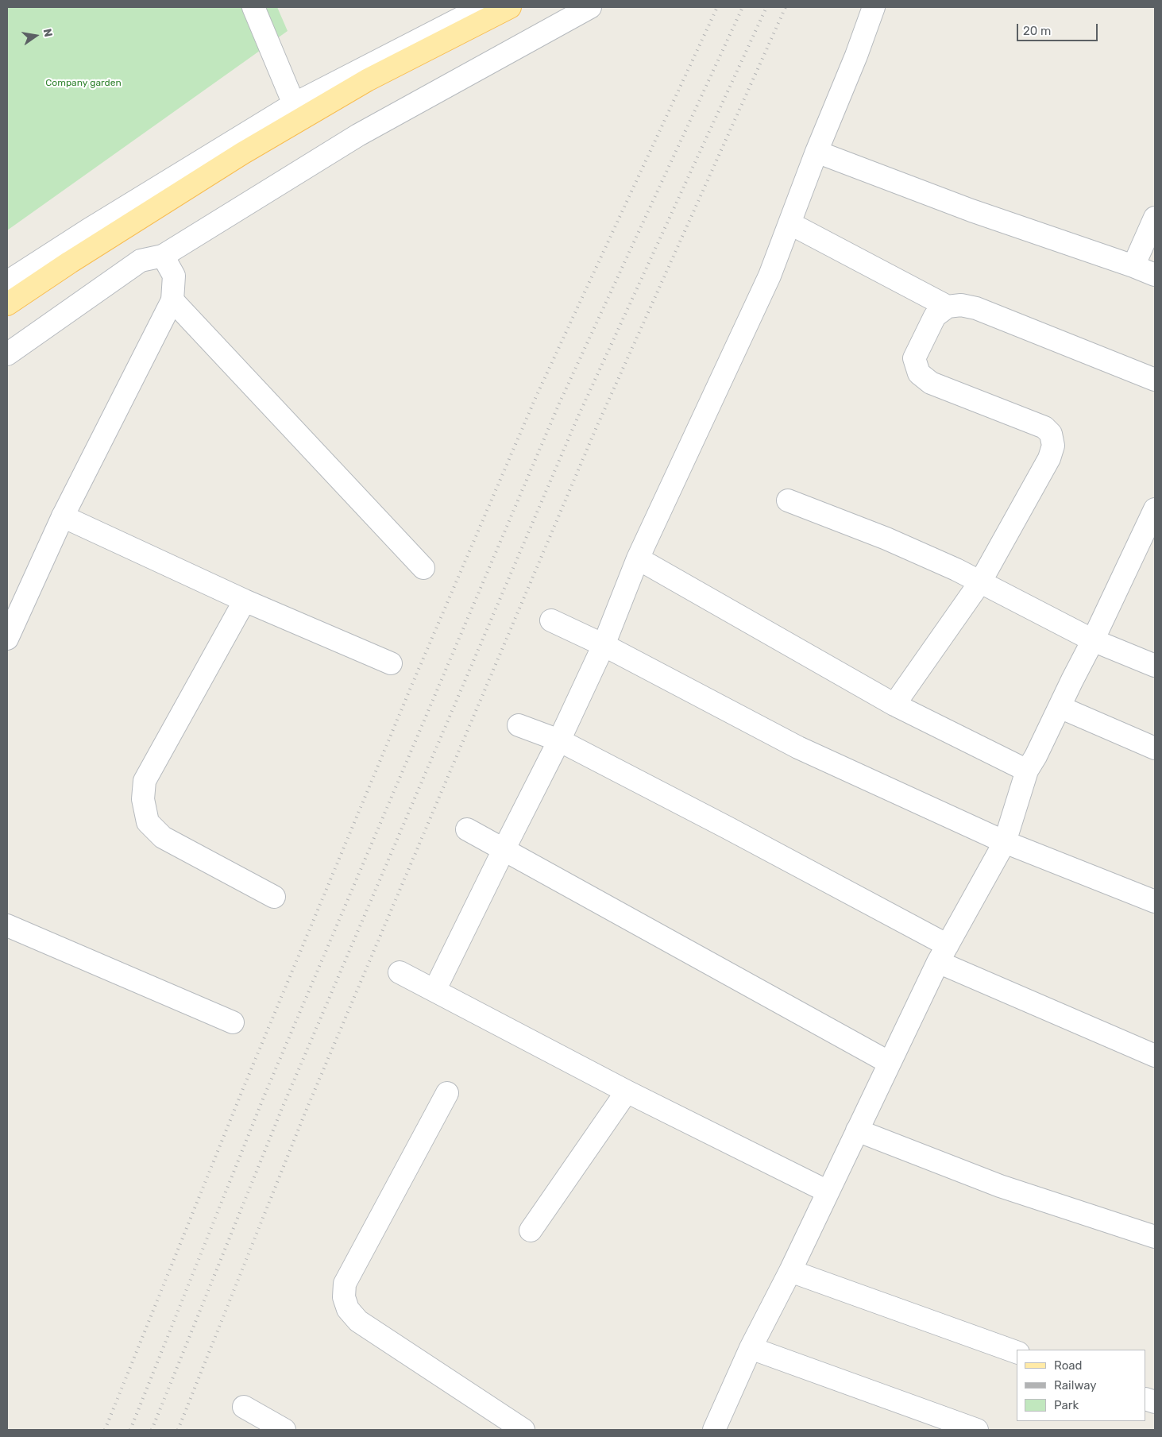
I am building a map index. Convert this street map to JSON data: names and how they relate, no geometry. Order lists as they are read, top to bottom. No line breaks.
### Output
{"parks":["Company garden"],"legend":["Road","Railway","Park"],"scale_bar":"20 m","north":"right"}
